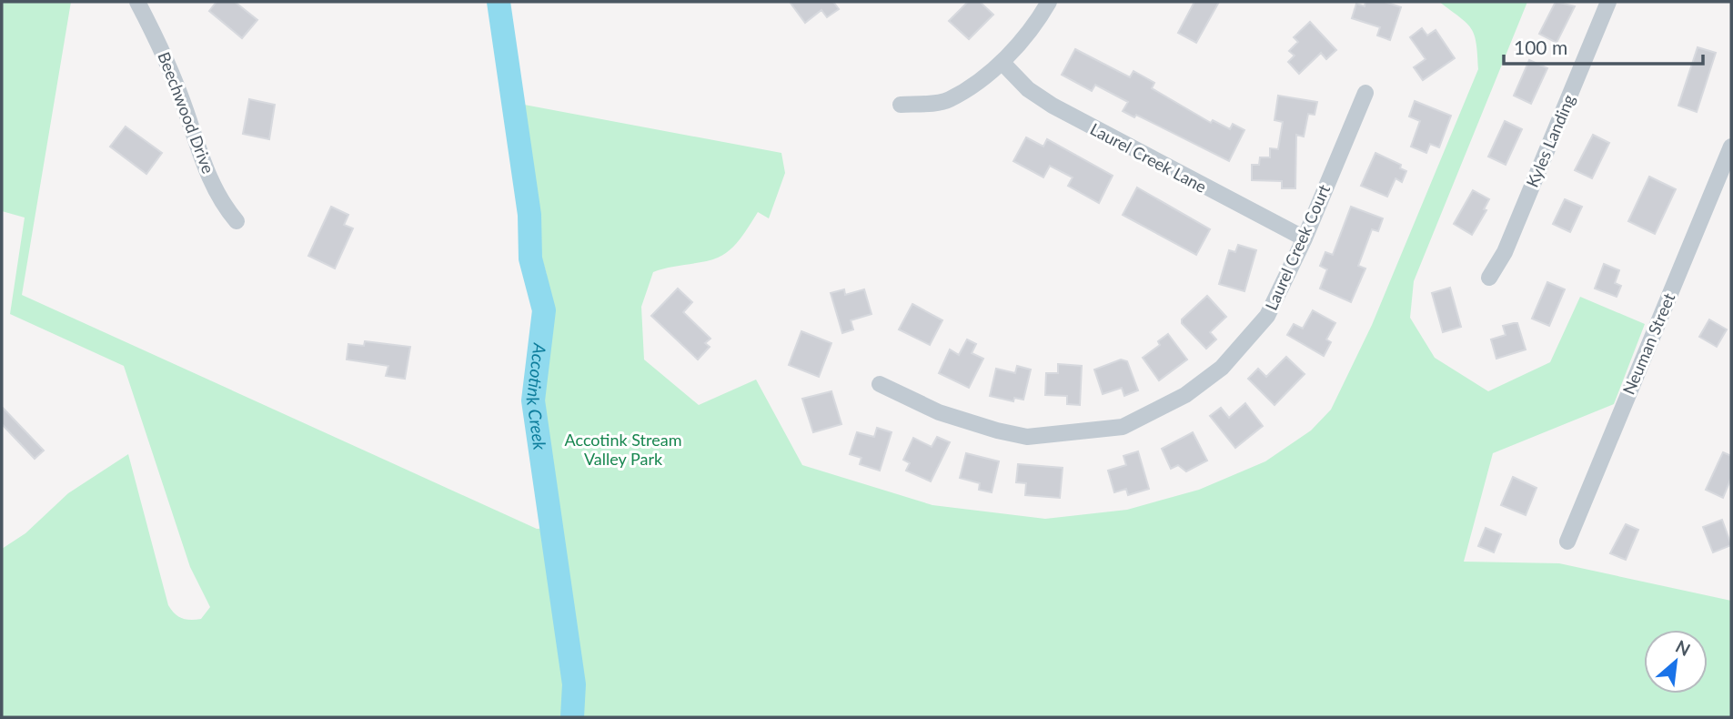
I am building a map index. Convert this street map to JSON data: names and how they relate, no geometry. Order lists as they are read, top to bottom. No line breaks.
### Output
{"streets":{"street":["Beechwood Drive","Kyles Landing","Laurel Creek Lane","Laurel Creek Court","Neuman Street"]},"crossings":[["Laurel Creek Lane","Laurel Creek Court"]],"water":["Accotink Creek"],"parks":["Accotink Stream Valley Park"],"scale_bar":"100 m","north":"top right"}
